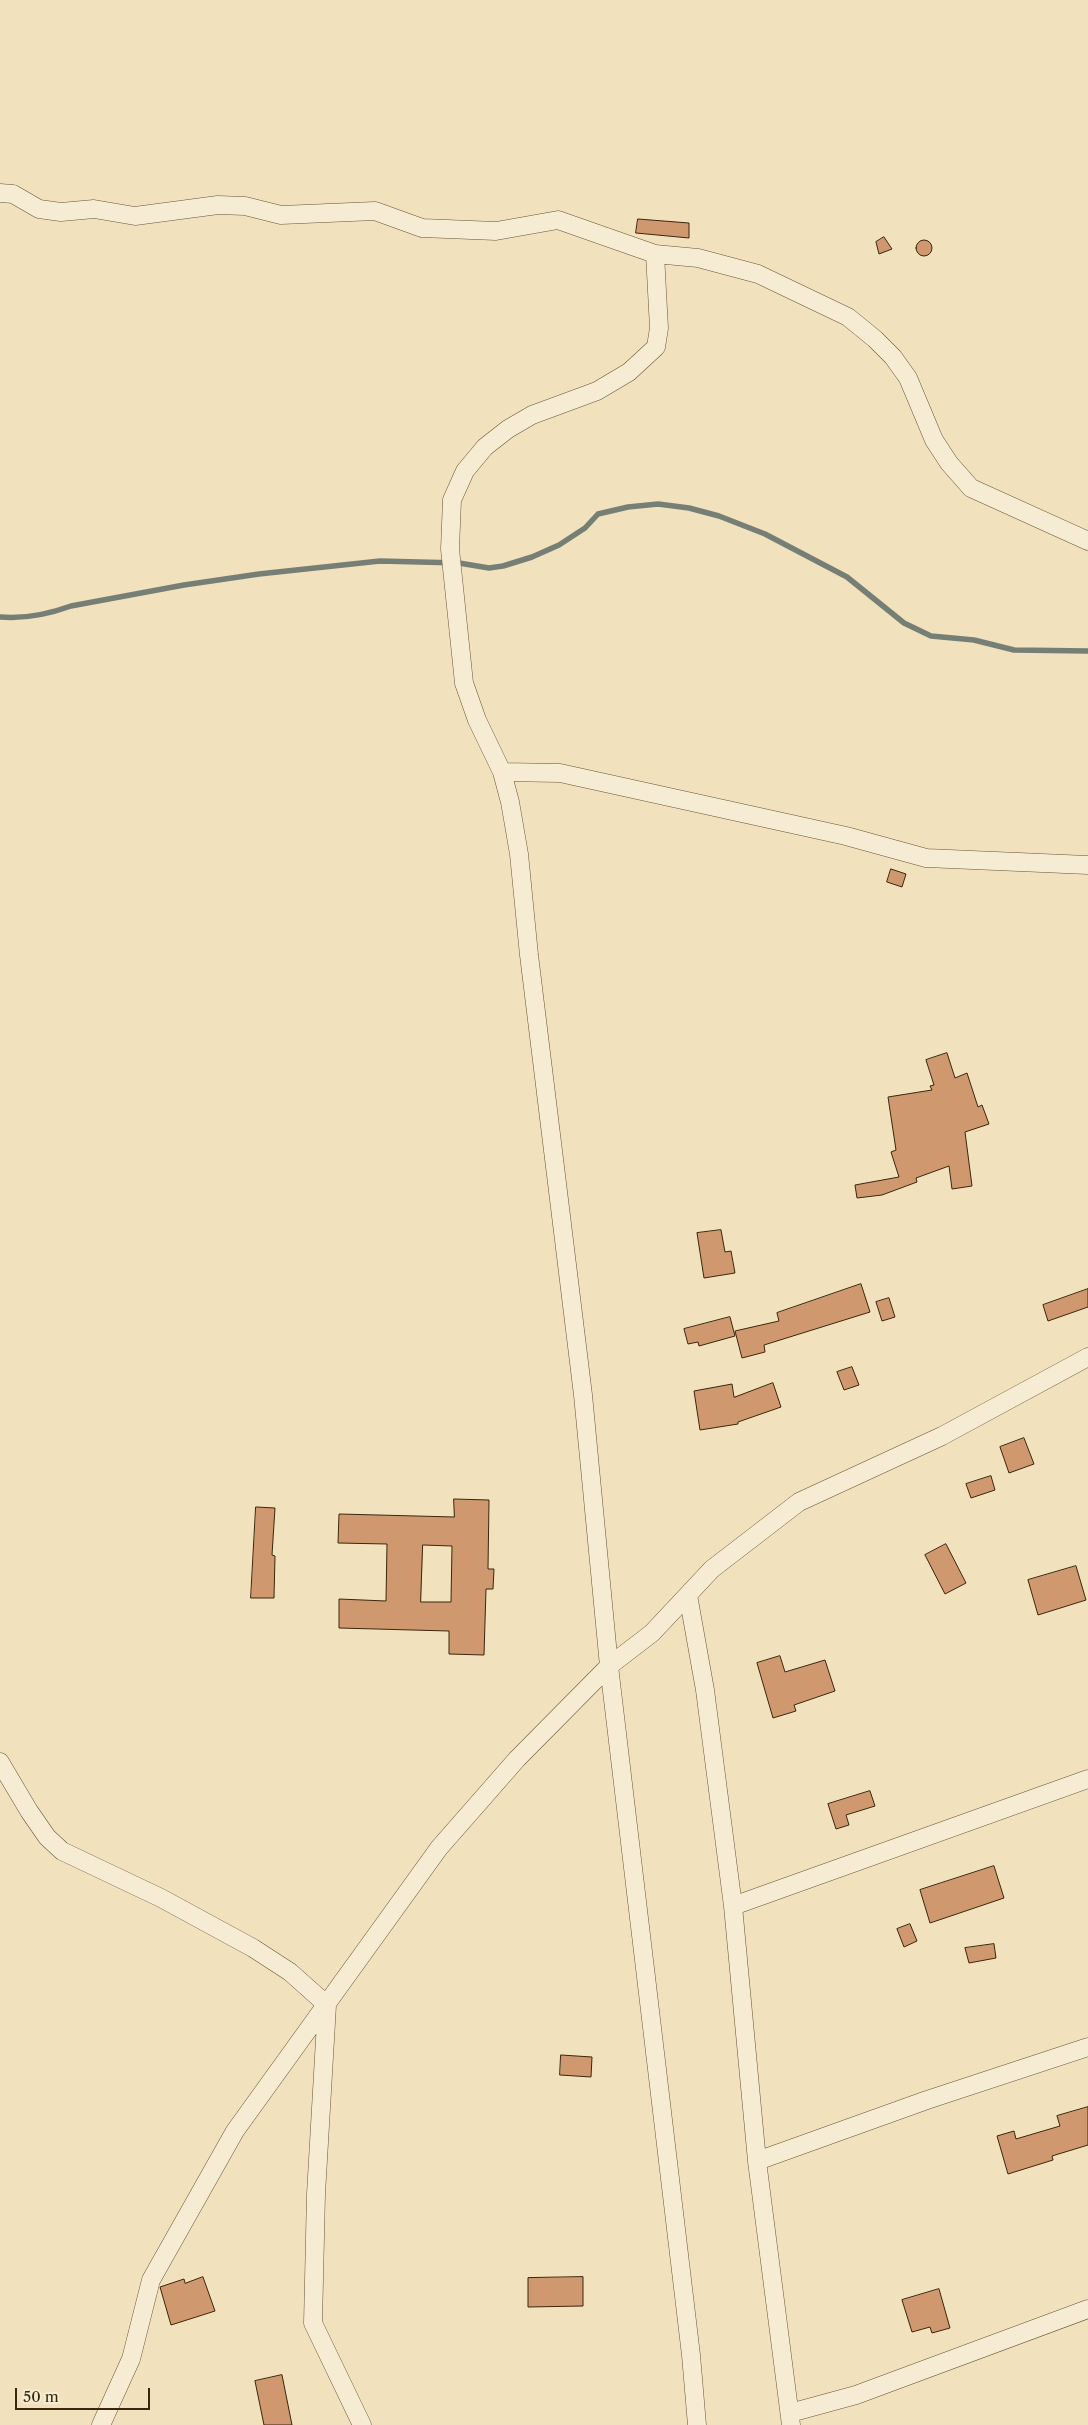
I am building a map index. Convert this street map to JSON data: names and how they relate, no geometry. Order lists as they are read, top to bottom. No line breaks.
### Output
{"scale_bar":"50 m"}
